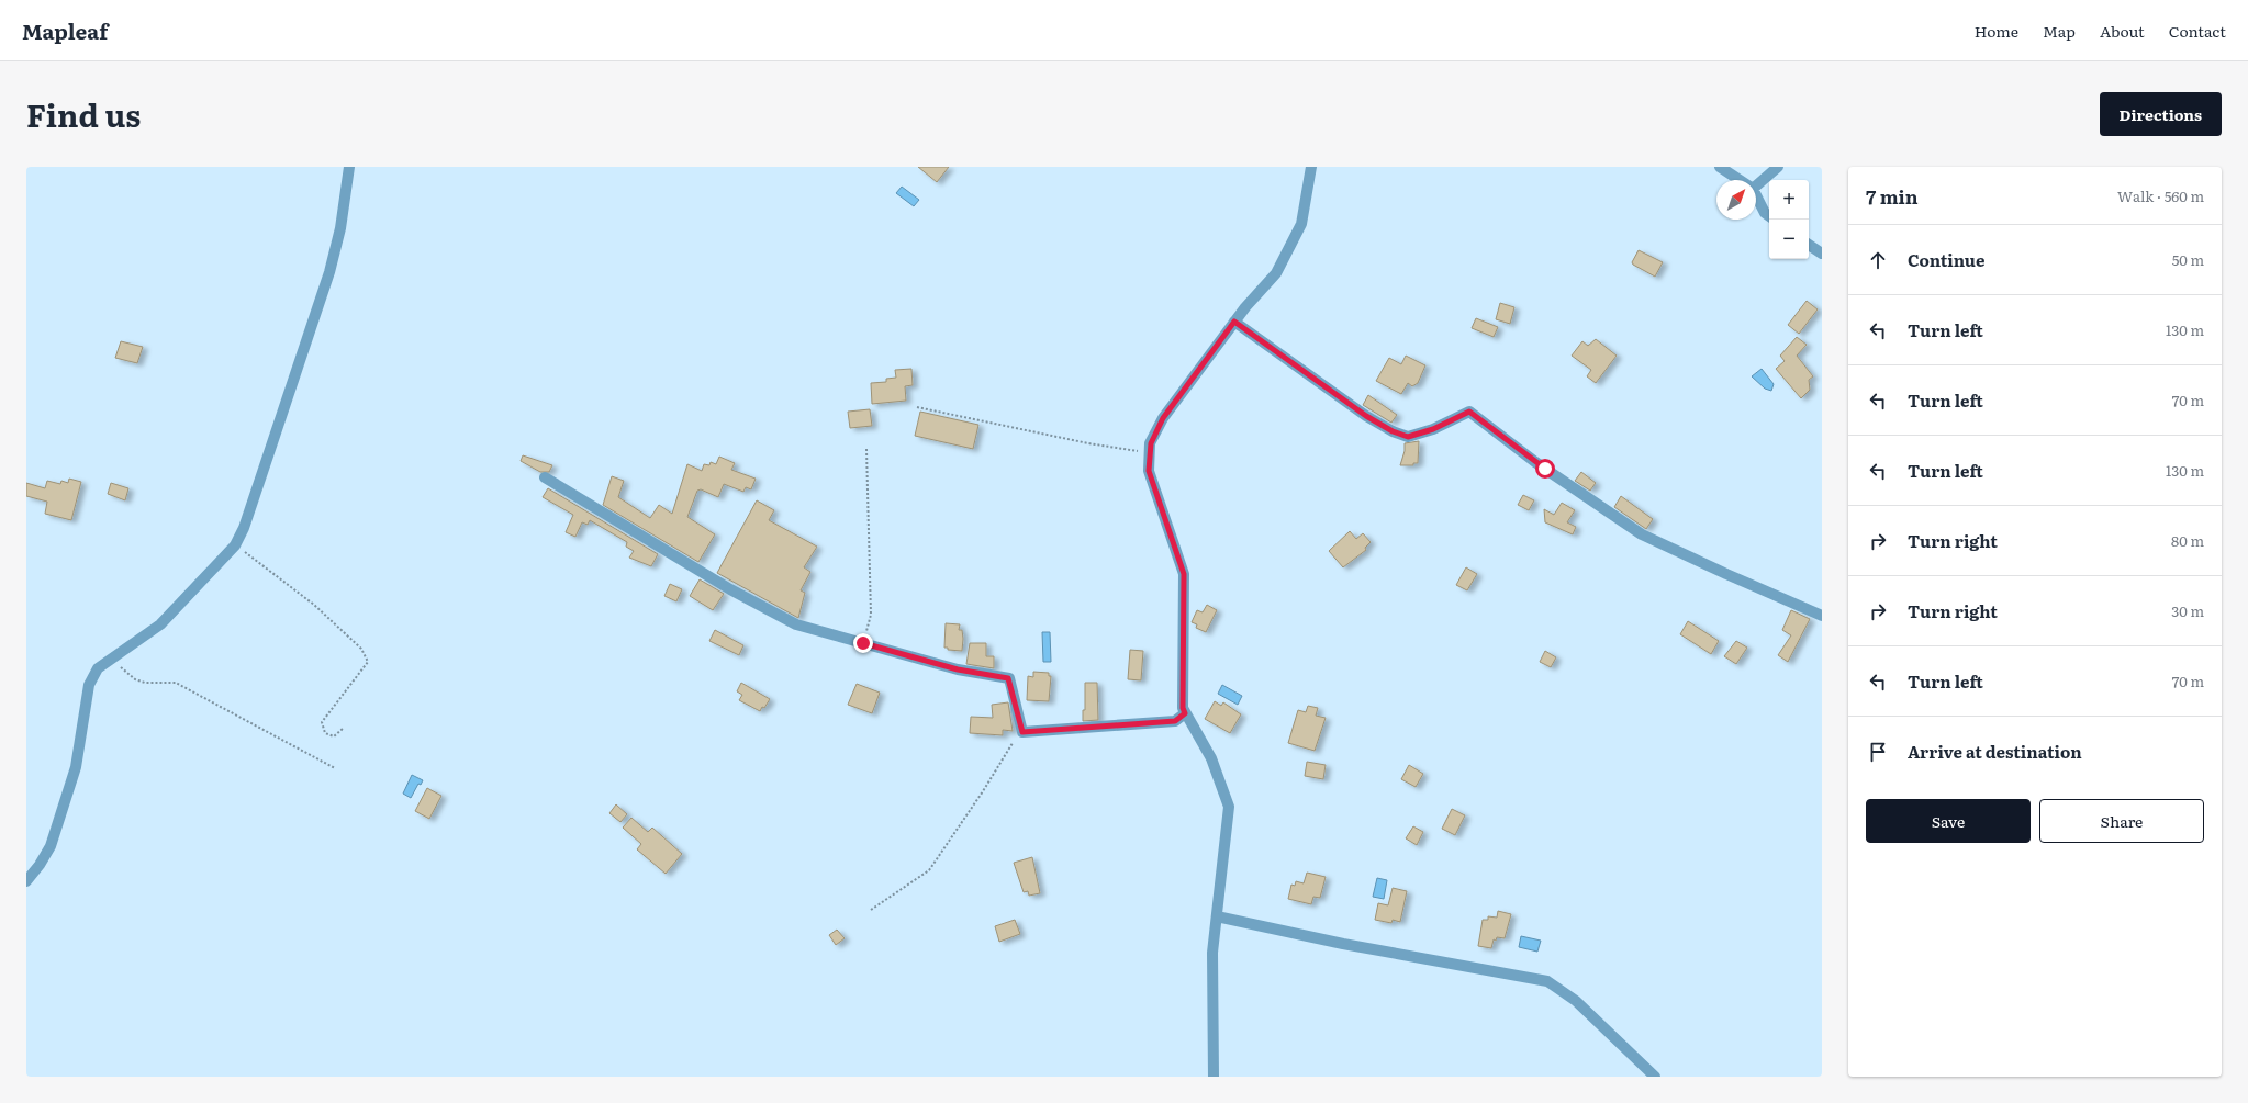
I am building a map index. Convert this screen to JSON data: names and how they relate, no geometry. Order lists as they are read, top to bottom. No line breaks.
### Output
{"north":"top right","page":{"header":"Mapleaf","nav":["Home","Map","About","Contact"],"title":"Find us","buttons":["Directions",["Save","Share"]],"heading":["7 min","Walk · 560 m"],"map_buttons":["+","−"],"list":[["Continue","50 m"],["Turn left","130 m"],["Turn left","70 m"],["Turn left","130 m"],["Turn right","80 m"],["Turn right","30 m"],["Turn left","70 m"],"Arrive at destination"]}}
